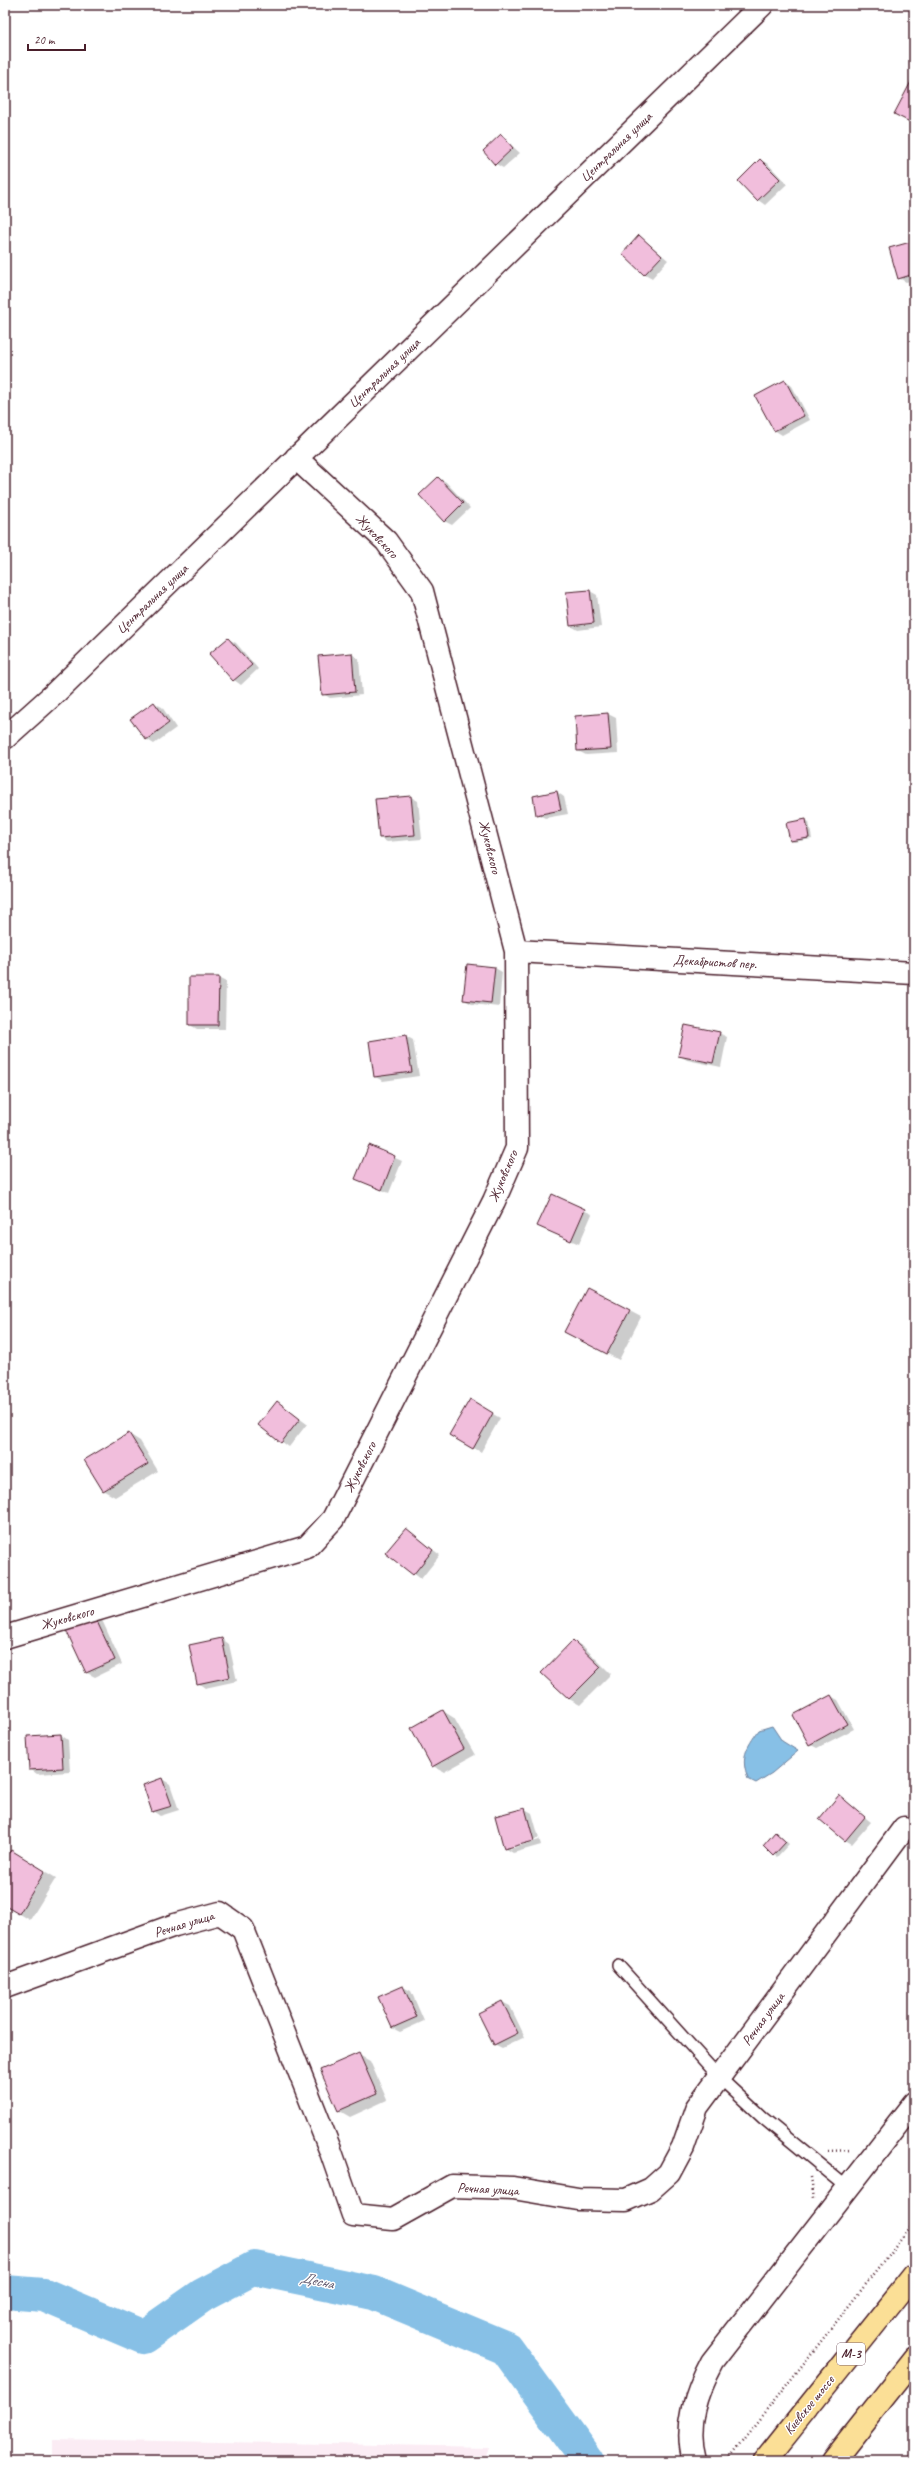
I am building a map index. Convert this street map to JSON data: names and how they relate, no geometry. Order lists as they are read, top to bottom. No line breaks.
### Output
{"streets":{"highway":["М-3","Киевское шоссе"],"street":["Центральная улица","Жуковского","Декабристов пер.","Речная улица"]},"crossings":[["Центральная улица","Жуковского"],["Жуковского","Декабристов пер."]],"water":["Десна"],"scale_bar":"20 m"}
